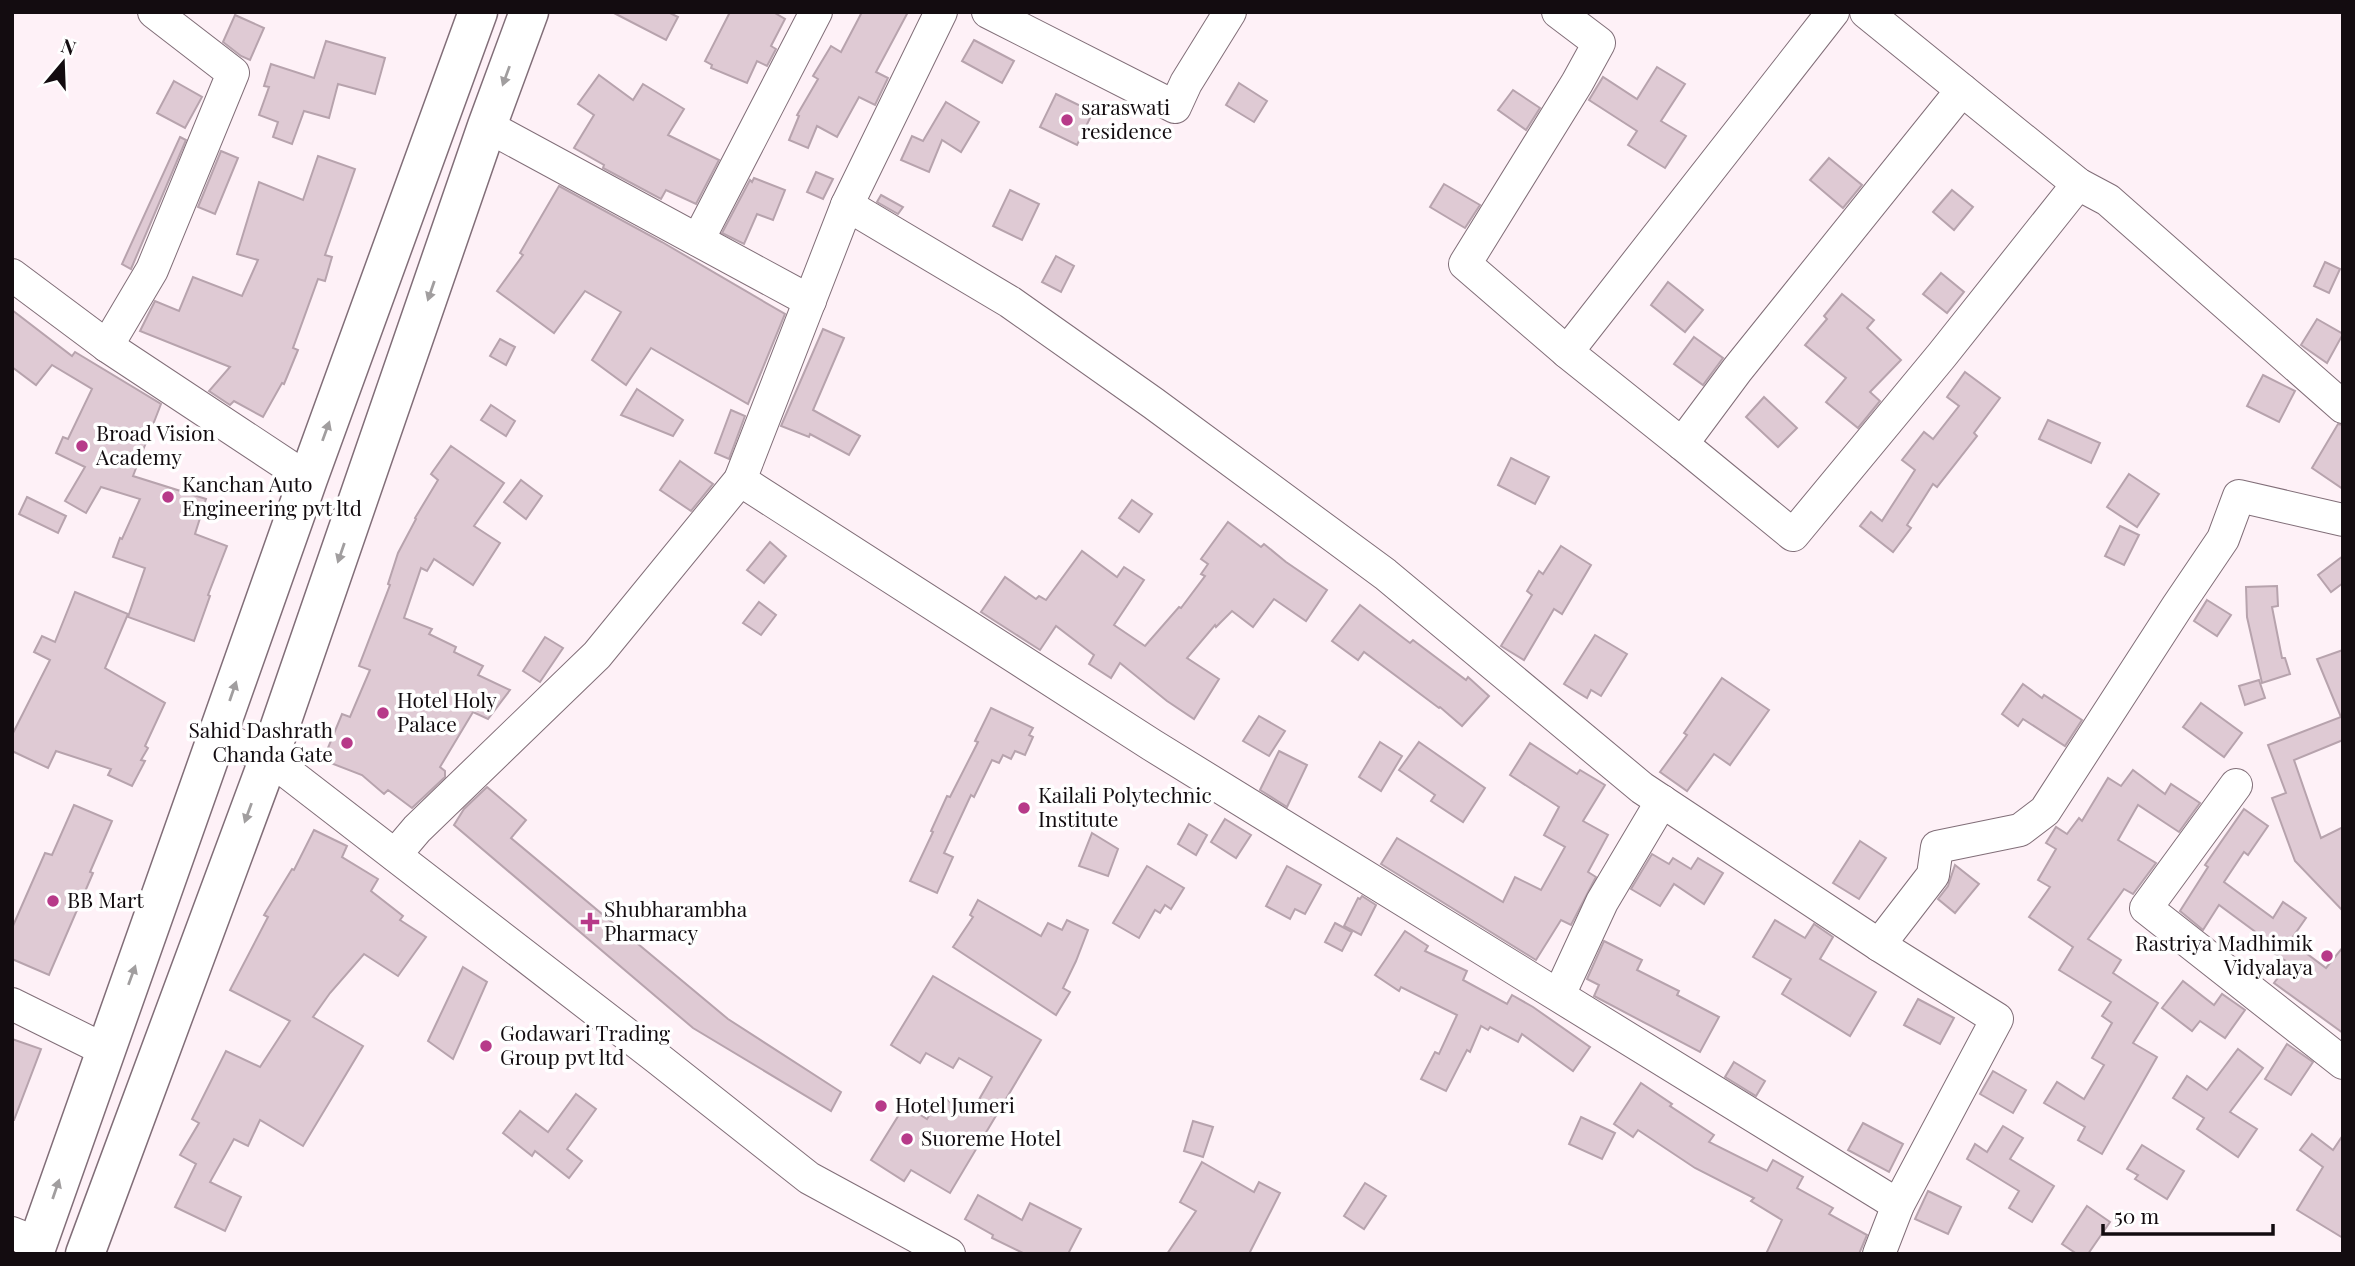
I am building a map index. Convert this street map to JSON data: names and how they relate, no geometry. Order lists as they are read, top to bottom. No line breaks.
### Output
{"places":{"other":["saraswati residence","Broad Vision Academy","Kanchan Auto Engineering pvt ltd","Hotel Holy Palace","Sahid Dashrath Chanda Gate","Kailali Polytechnic Institute","BB Mart","Rastriya Madhimik Vidyalaya","Godawari Trading Group pvt ltd","Hotel Jumeri","Suoreme Hotel"],"health":["Shubharambha Pharmacy"]},"scale_bar":"50 m","north":"top"}
